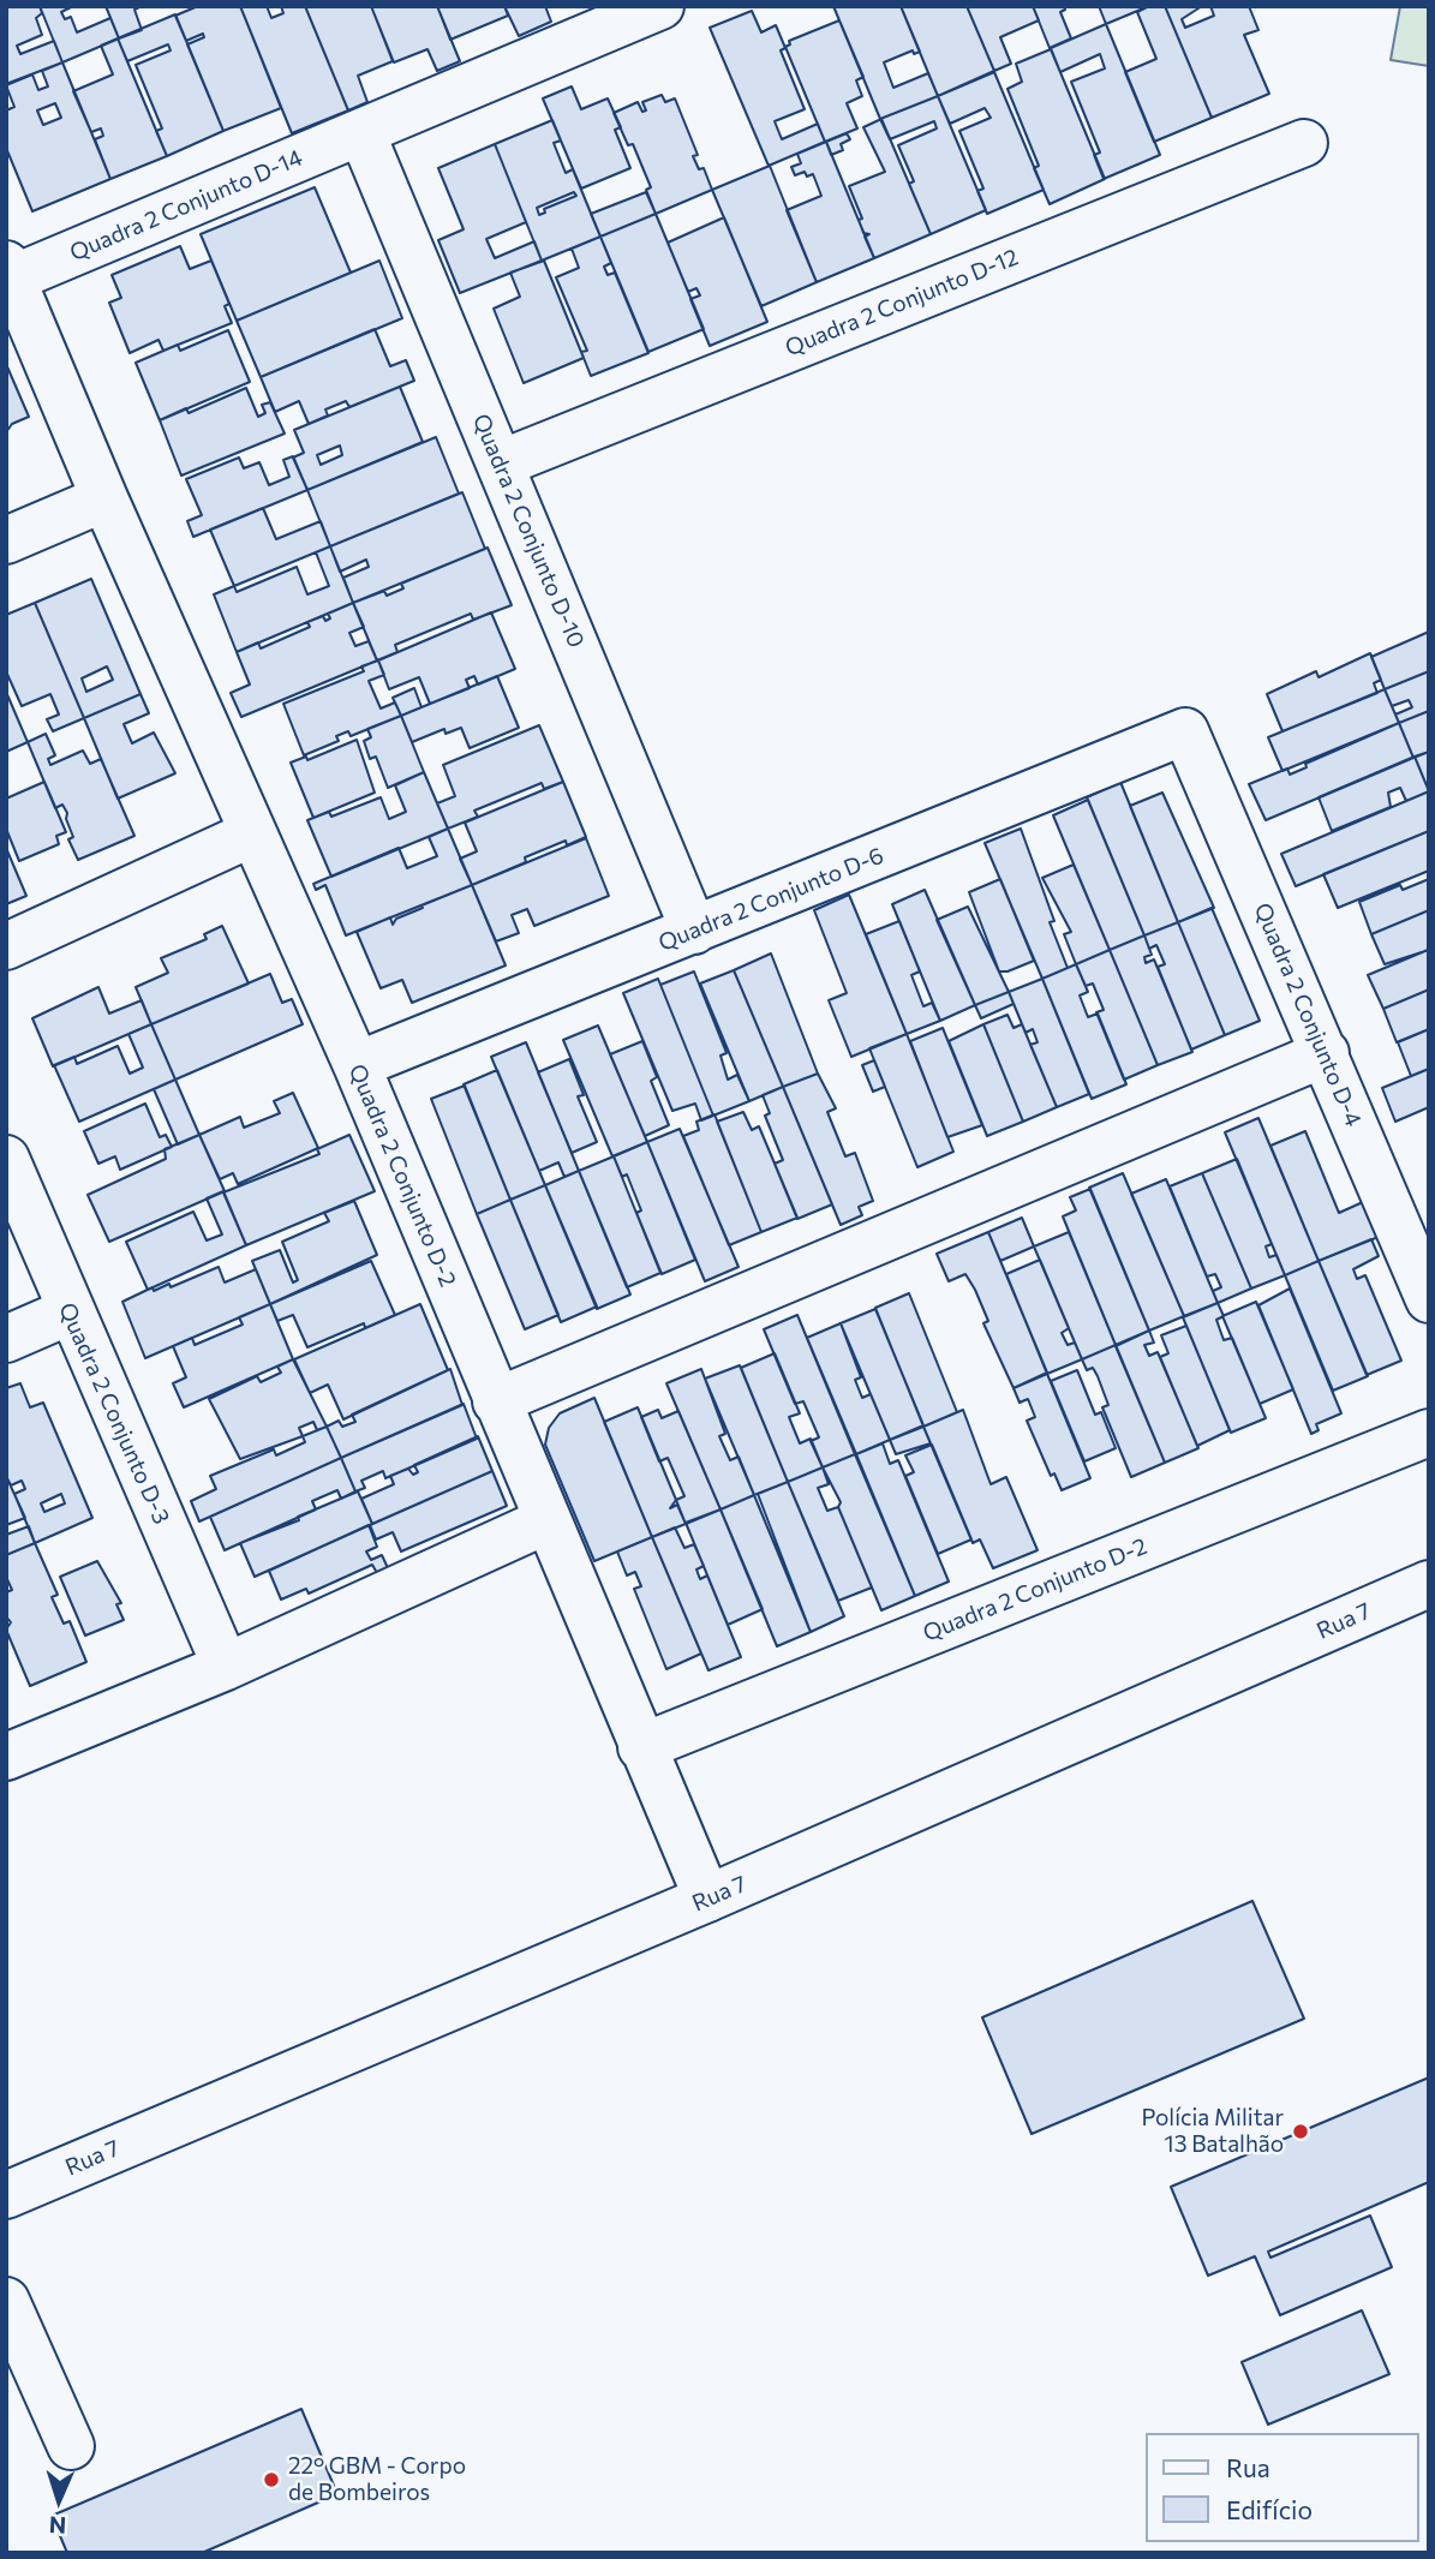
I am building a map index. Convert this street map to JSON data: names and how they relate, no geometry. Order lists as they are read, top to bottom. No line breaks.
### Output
{"streets":{"street":["Quadra 2 Conjunto D-14","Quadra 2 Conjunto D-12","Quadra 2 Conjunto D-10","Quadra 2 Conjunto D-6","Quadra 2 Conjunto D-4","Quadra 2 Conjunto D-2","Quadra 2 Conjunto D-3","Rua 7"]},"crossings":[["Quadra 2 Conjunto D-14","Quadra 2 Conjunto D-10"],["Quadra 2 Conjunto D-12","Quadra 2 Conjunto D-10"],["Quadra 2 Conjunto D-10","Quadra 2 Conjunto D-6"],["Quadra 2 Conjunto D-6","Quadra 2 Conjunto D-4"],["Quadra 2 Conjunto D-6","Quadra 2 Conjunto D-2"],["Quadra 2 Conjunto D-2","Rua 7"]],"places":["Polícia Militar 13 Batalhão","22° GBM - Corpo de Bombeiros"],"legend":["Rua","Edifício"],"north":"bottom"}
